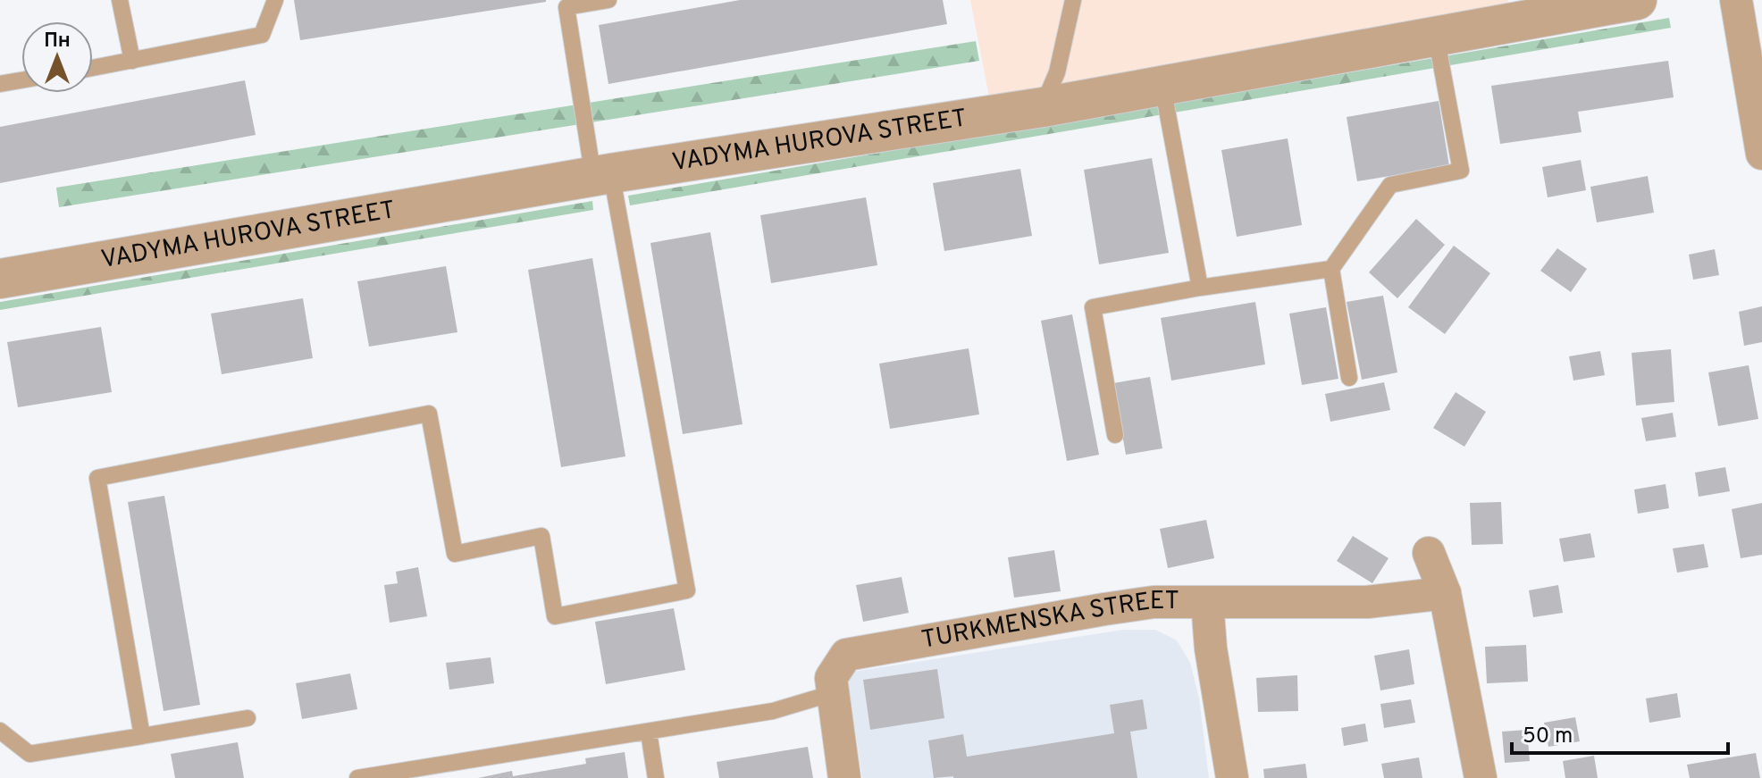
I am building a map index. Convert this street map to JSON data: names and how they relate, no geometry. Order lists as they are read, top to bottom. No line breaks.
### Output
{"streets":{"street":["VADYMA HUROVA STREET","TURKMENSKA STREET"]},"scale_bar":"50 m","north":"top"}
